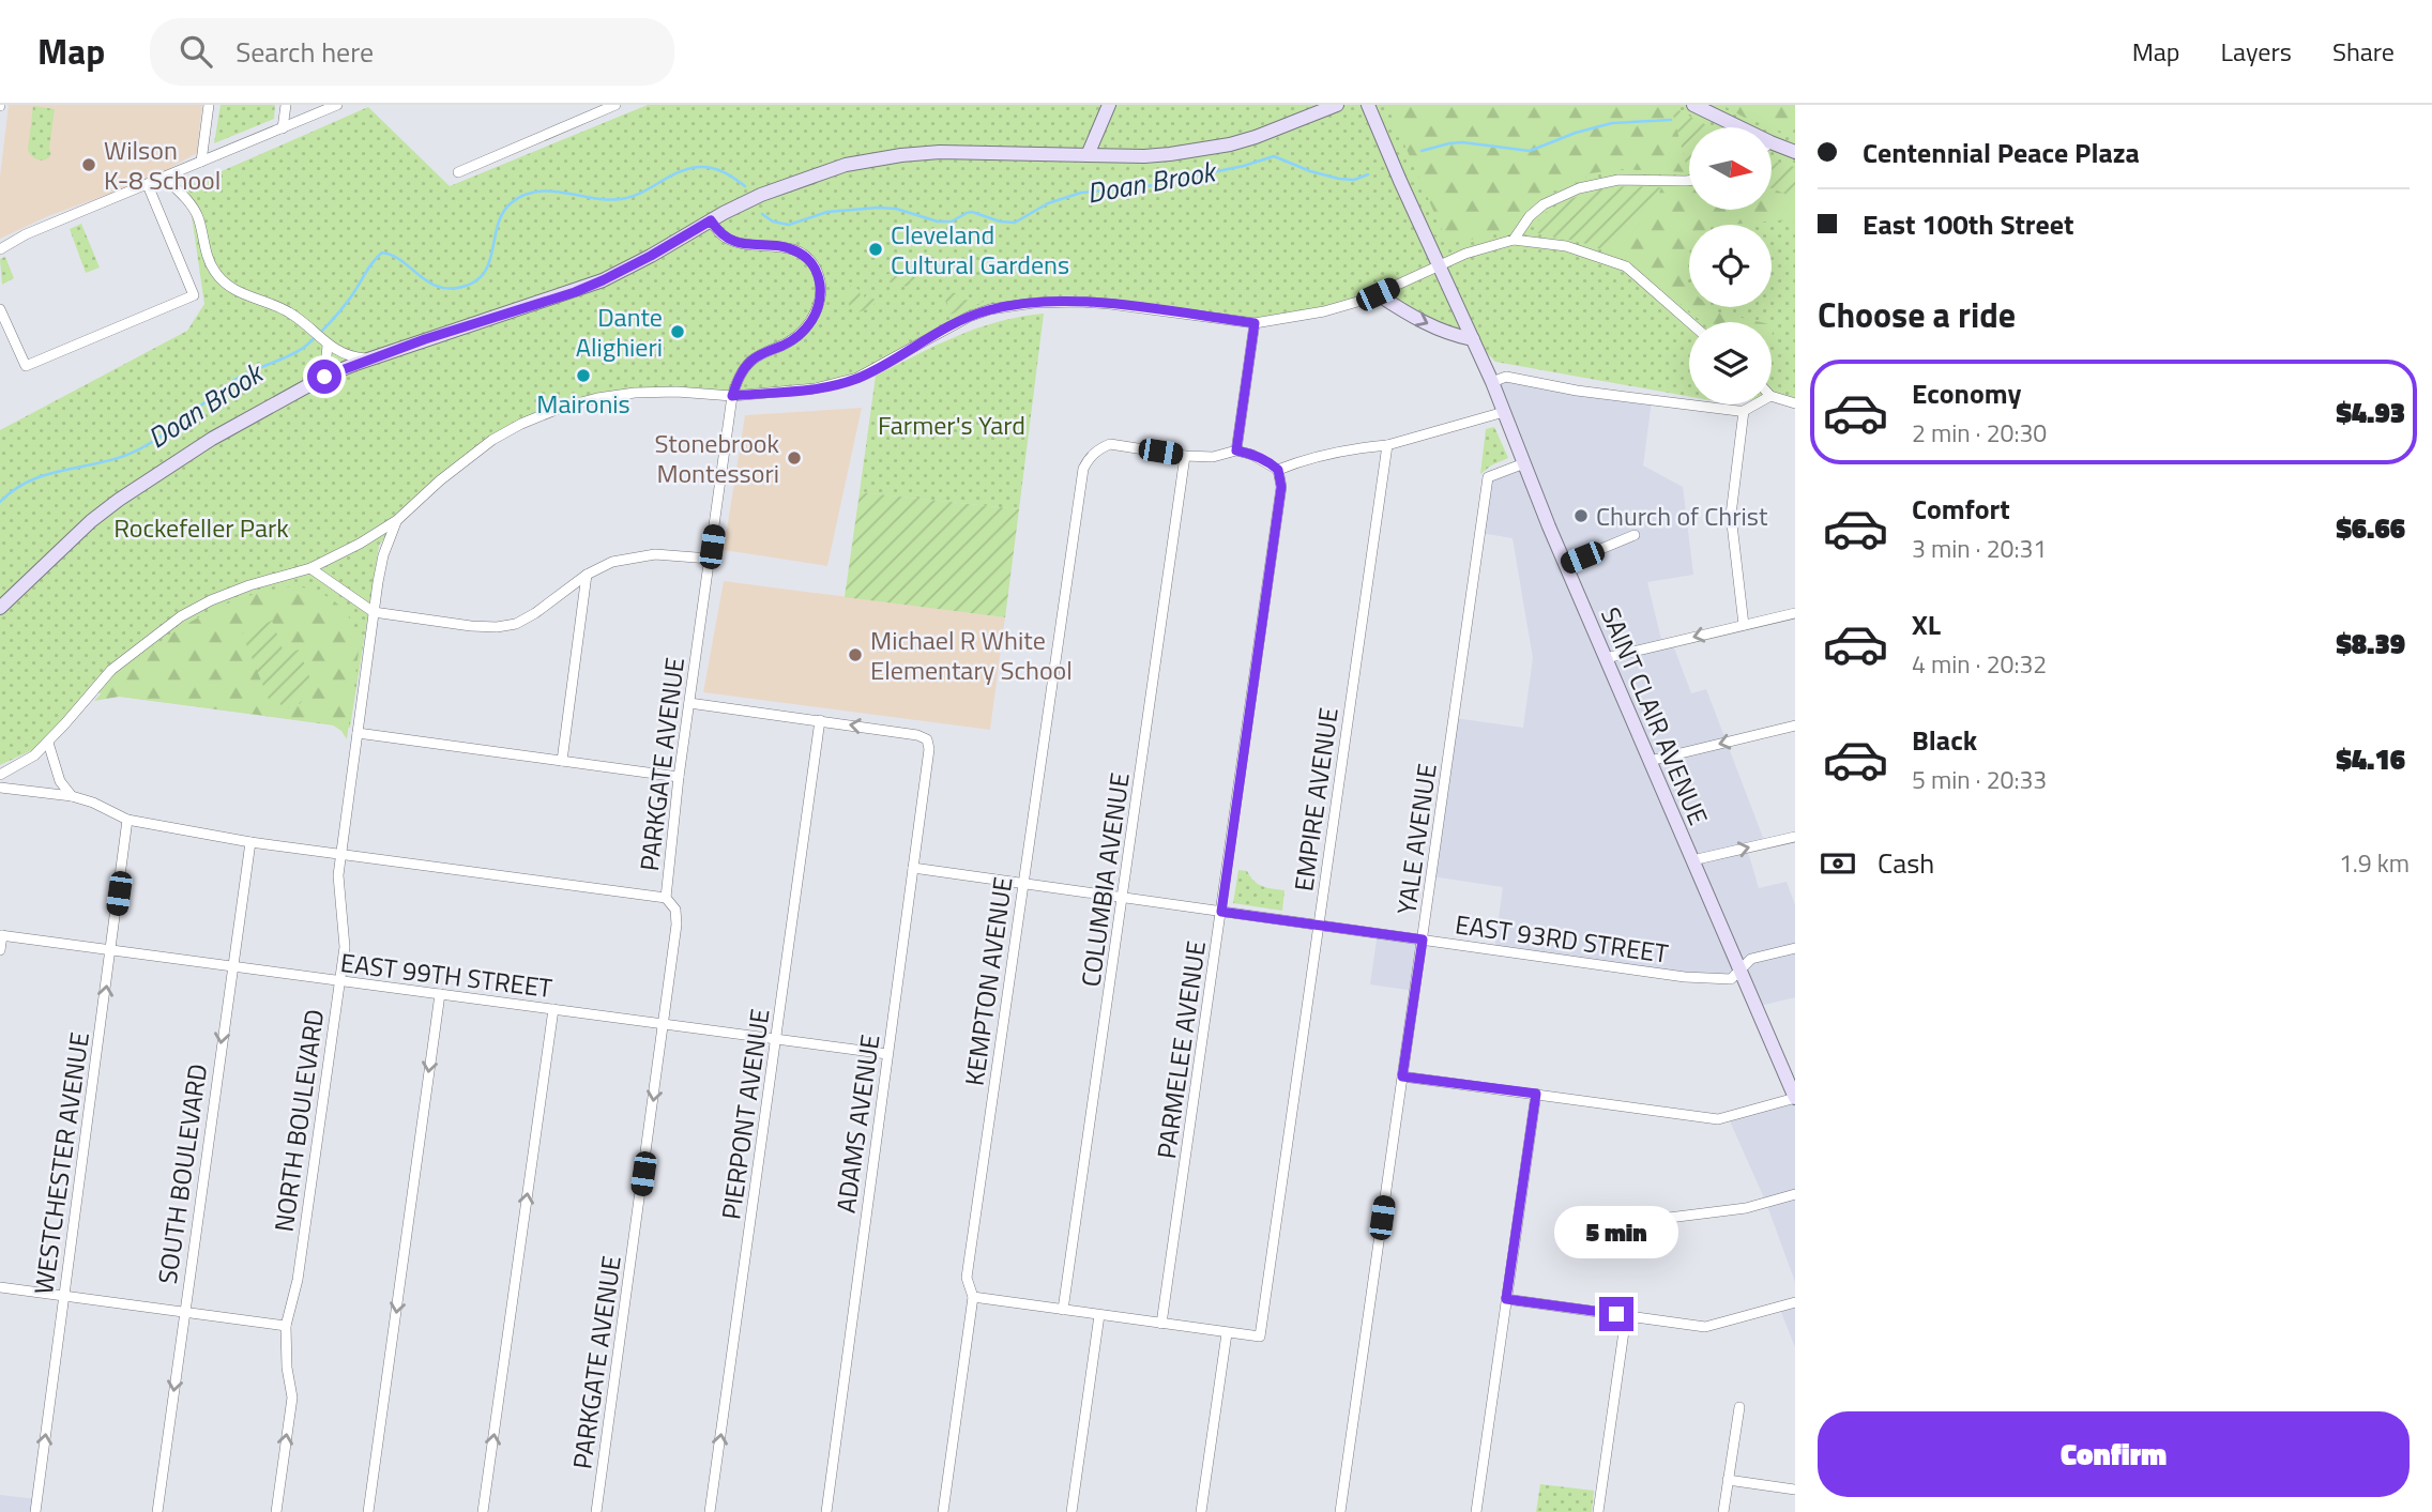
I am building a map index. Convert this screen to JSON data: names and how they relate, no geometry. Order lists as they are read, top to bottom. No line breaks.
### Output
{"streets":{"main road":["SAINT CLAIR AVENUE"],"street":["PARKGATE AVENUE","EMPIRE AVENUE","YALE AVENUE","COLUMBIA AVENUE","EAST 93RD STREET","EAST 99TH STREET","KEMPTON AVENUE","PARMELEE AVENUE","PIERPONT AVENUE","NORTH BOULEVARD","ADAMS AVENUE","WESTCHESTER AVENUE","SOUTH BOULEVARD"]},"crossings":[["SAINT CLAIR AVENUE","YALE AVENUE"],["SAINT CLAIR AVENUE","EAST 93RD STREET"],["PARKGATE AVENUE","EAST 99TH STREET"],["EMPIRE AVENUE","EAST 93RD STREET"],["YALE AVENUE","EAST 93RD STREET"],["COLUMBIA AVENUE","EAST 93RD STREET"],["COLUMBIA AVENUE","KEMPTON AVENUE"],["EAST 93RD STREET","KEMPTON AVENUE"],["EAST 93RD STREET","PARMELEE AVENUE"],["EAST 93RD STREET","ADAMS AVENUE"],["EAST 99TH STREET","PIERPONT AVENUE"],["EAST 99TH STREET","NORTH BOULEVARD"],["EAST 99TH STREET","ADAMS AVENUE"],["EAST 99TH STREET","WESTCHESTER AVENUE"],["EAST 99TH STREET","SOUTH BOULEVARD"],["PIERPONT AVENUE","ADAMS AVENUE"]],"one_way":["PIERPONT AVENUE","WESTCHESTER AVENUE","SOUTH BOULEVARD"],"water":["Doan Brook"],"parks":["Farmer's Yard","Rockefeller Park"],"places":["Wilson K-8 School","Cleveland Cultural Gardens","Dante Alighieri","Maironis","Stonebrook Montessori","Church of Christ","Michael R White Elementary School"],"north":"right","page":{"header":"Map","search":"Search here","nav":["Map","Layers","Share"],"banner":["Centennial Peace Plaza","East 100th Street"],"heading":"Choose a ride","list":[{"name":"Economy","note":"2 min · 20:30","value":"$4.93"},{"name":"Comfort","note":"3 min · 20:31","value":"$6.66"},{"name":"XL","note":"4 min · 20:32","value":"$8.39"},{"name":"Black","note":"5 min · 20:33","value":"$4.16"}],"pay":["Cash","1.9 km"],"bubble":"5 min","buttons":"Confirm"}}
